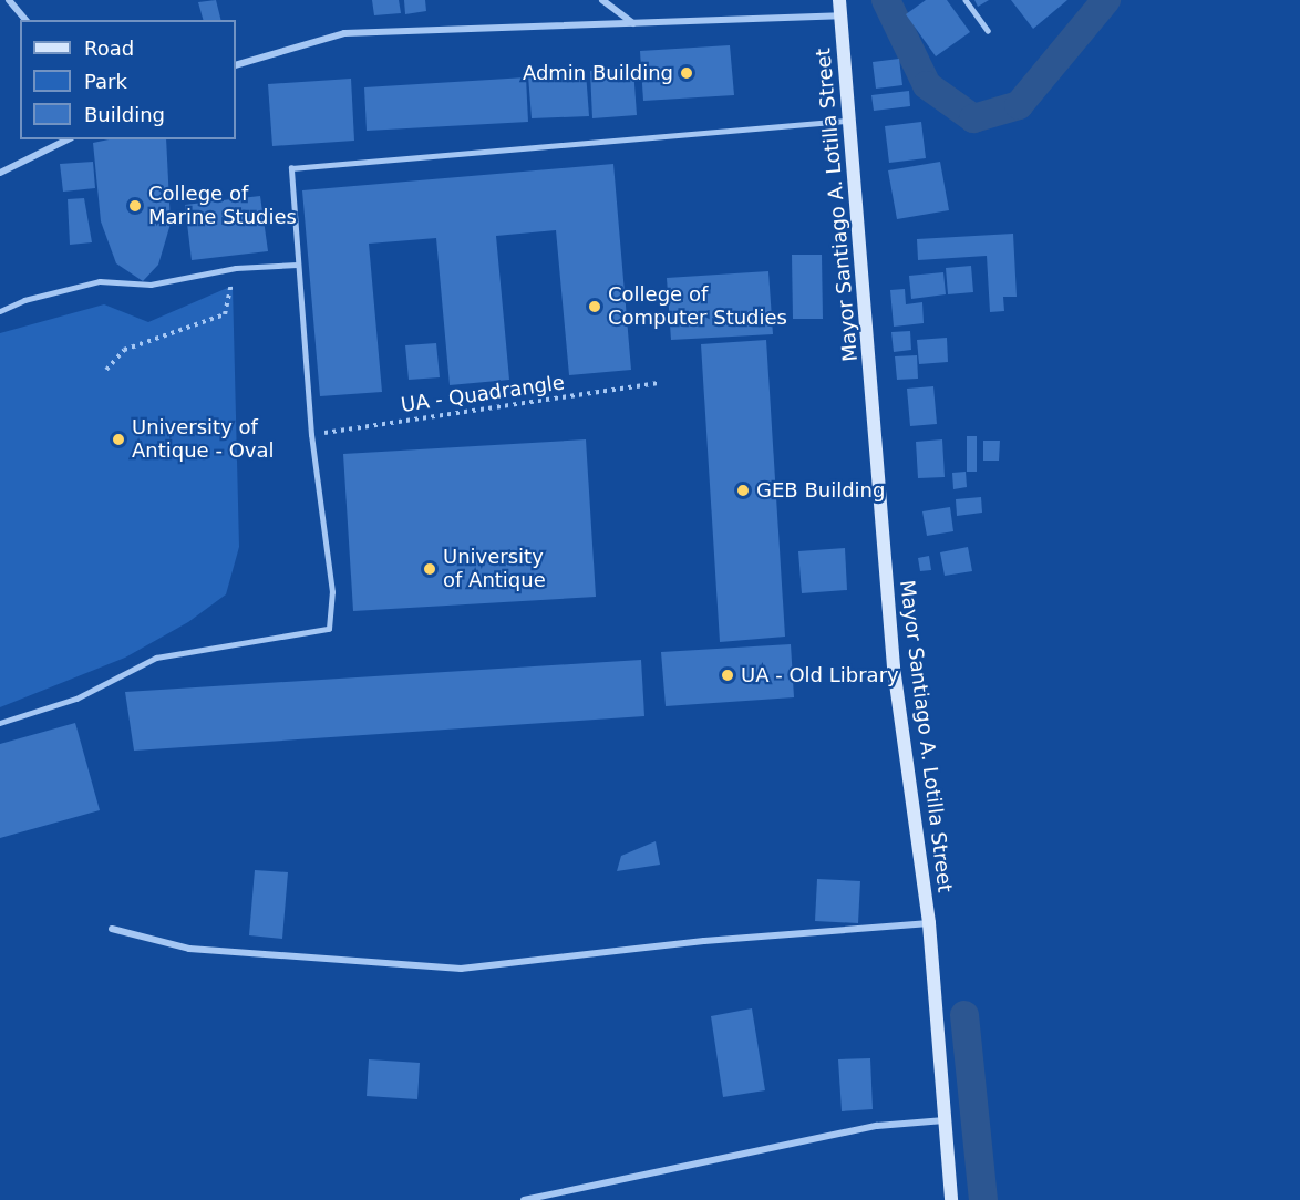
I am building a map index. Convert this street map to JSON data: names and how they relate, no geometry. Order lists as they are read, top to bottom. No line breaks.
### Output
{"streets":{"main road":["Mayor Santiago A. Lotilla Street"],"path":["UA - Quadrangle"]},"places":["Admin Building","College of Marine Studies","College of Computer Studies","University of Antique - Oval","GEB Building","University of Antique","UA - Old Library"],"legend":["Road","Park","Building"]}
